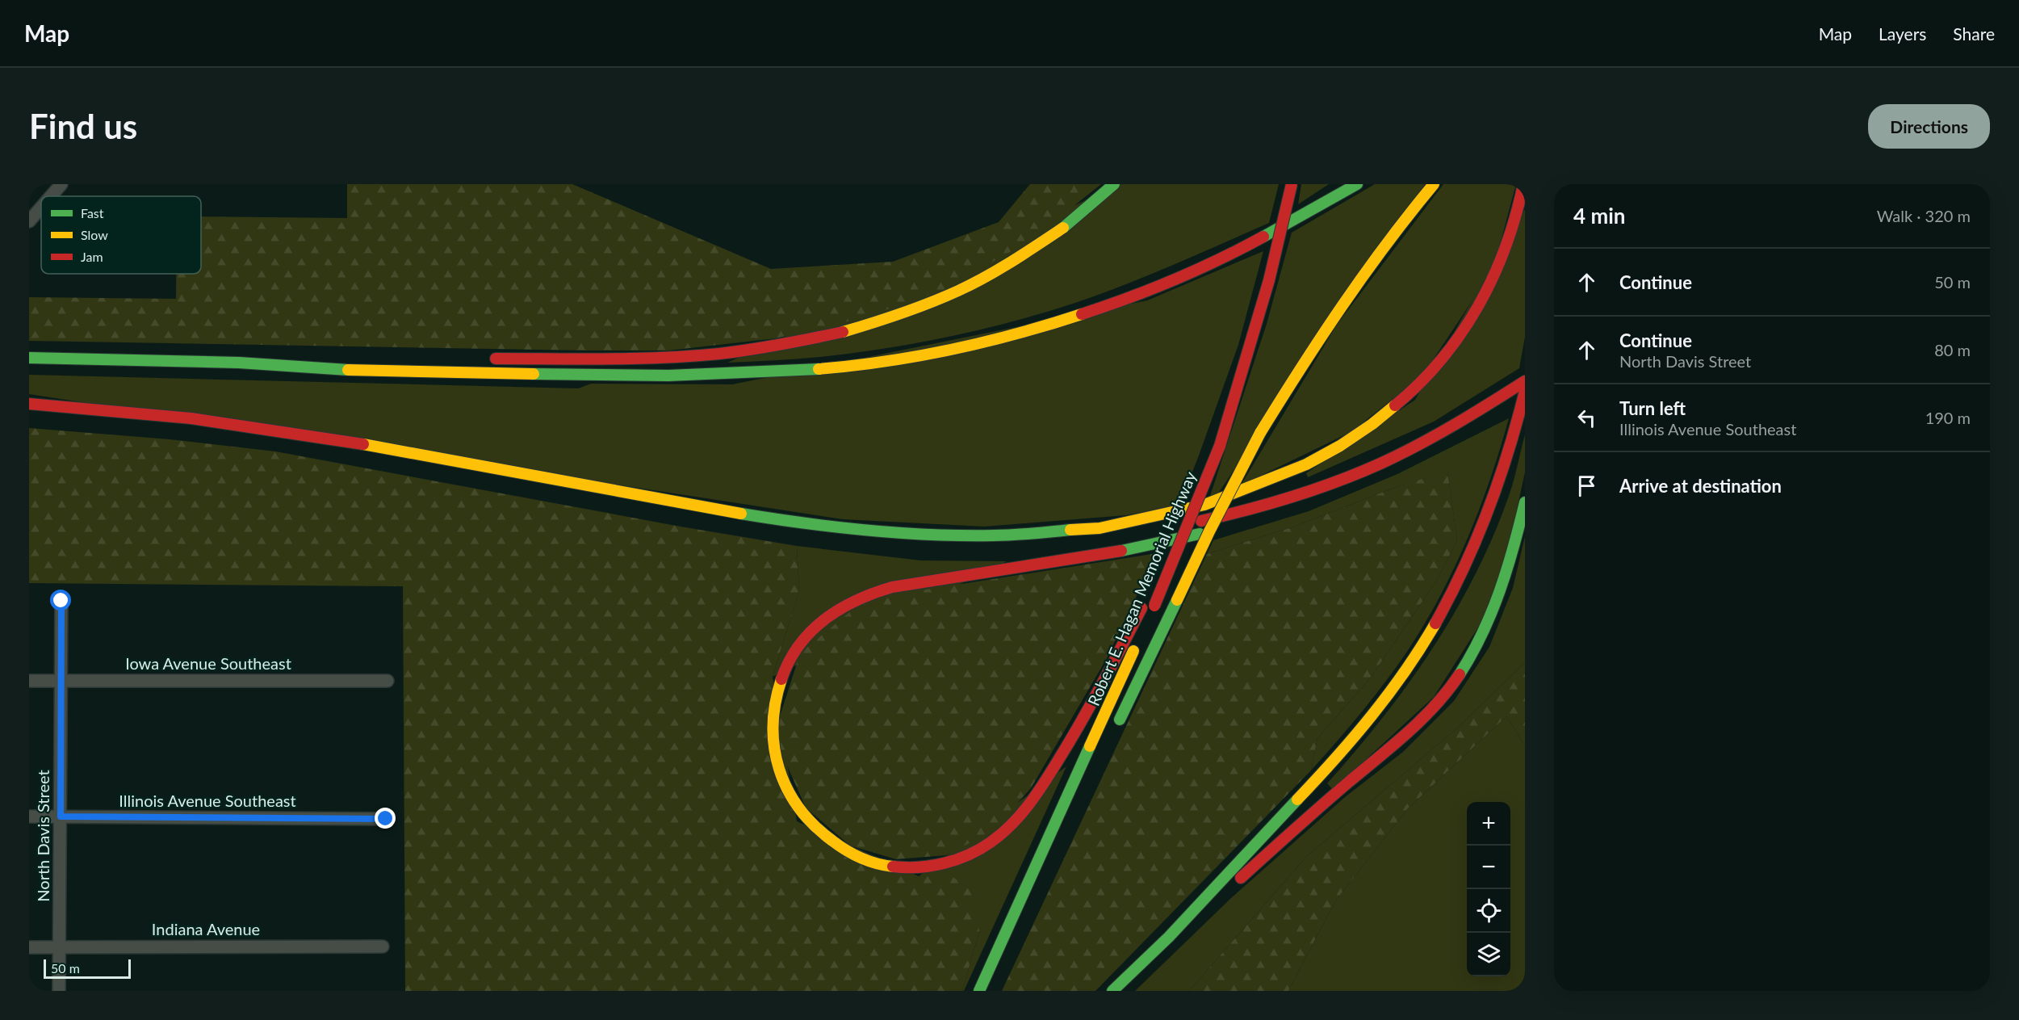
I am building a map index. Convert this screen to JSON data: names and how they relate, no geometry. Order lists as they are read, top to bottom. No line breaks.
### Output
{"streets":{"highway":["Robert E. Hagan Memorial Highway"],"street":["Iowa Avenue Southeast","Illinois Avenue Southeast","North Davis Street","Indiana Avenue"]},"crossings":[["Iowa Avenue Southeast","North Davis Street"],["Illinois Avenue Southeast","North Davis Street"],["North Davis Street","Indiana Avenue"]],"legend":["Fast","Slow","Jam"],"scale_bar":"50 m","page":{"header":"Map","nav":["Map","Layers","Share"],"buttons":"Directions","title":"Find us","heading":["4 min","Walk · 320 m"],"list":[["Continue","50 m"],["Continue","North Davis Street","80 m"],["Turn left","Illinois Avenue Southeast","190 m"],"Arrive at destination"],"map_buttons":["+","−"],"scale":"50 m"}}
